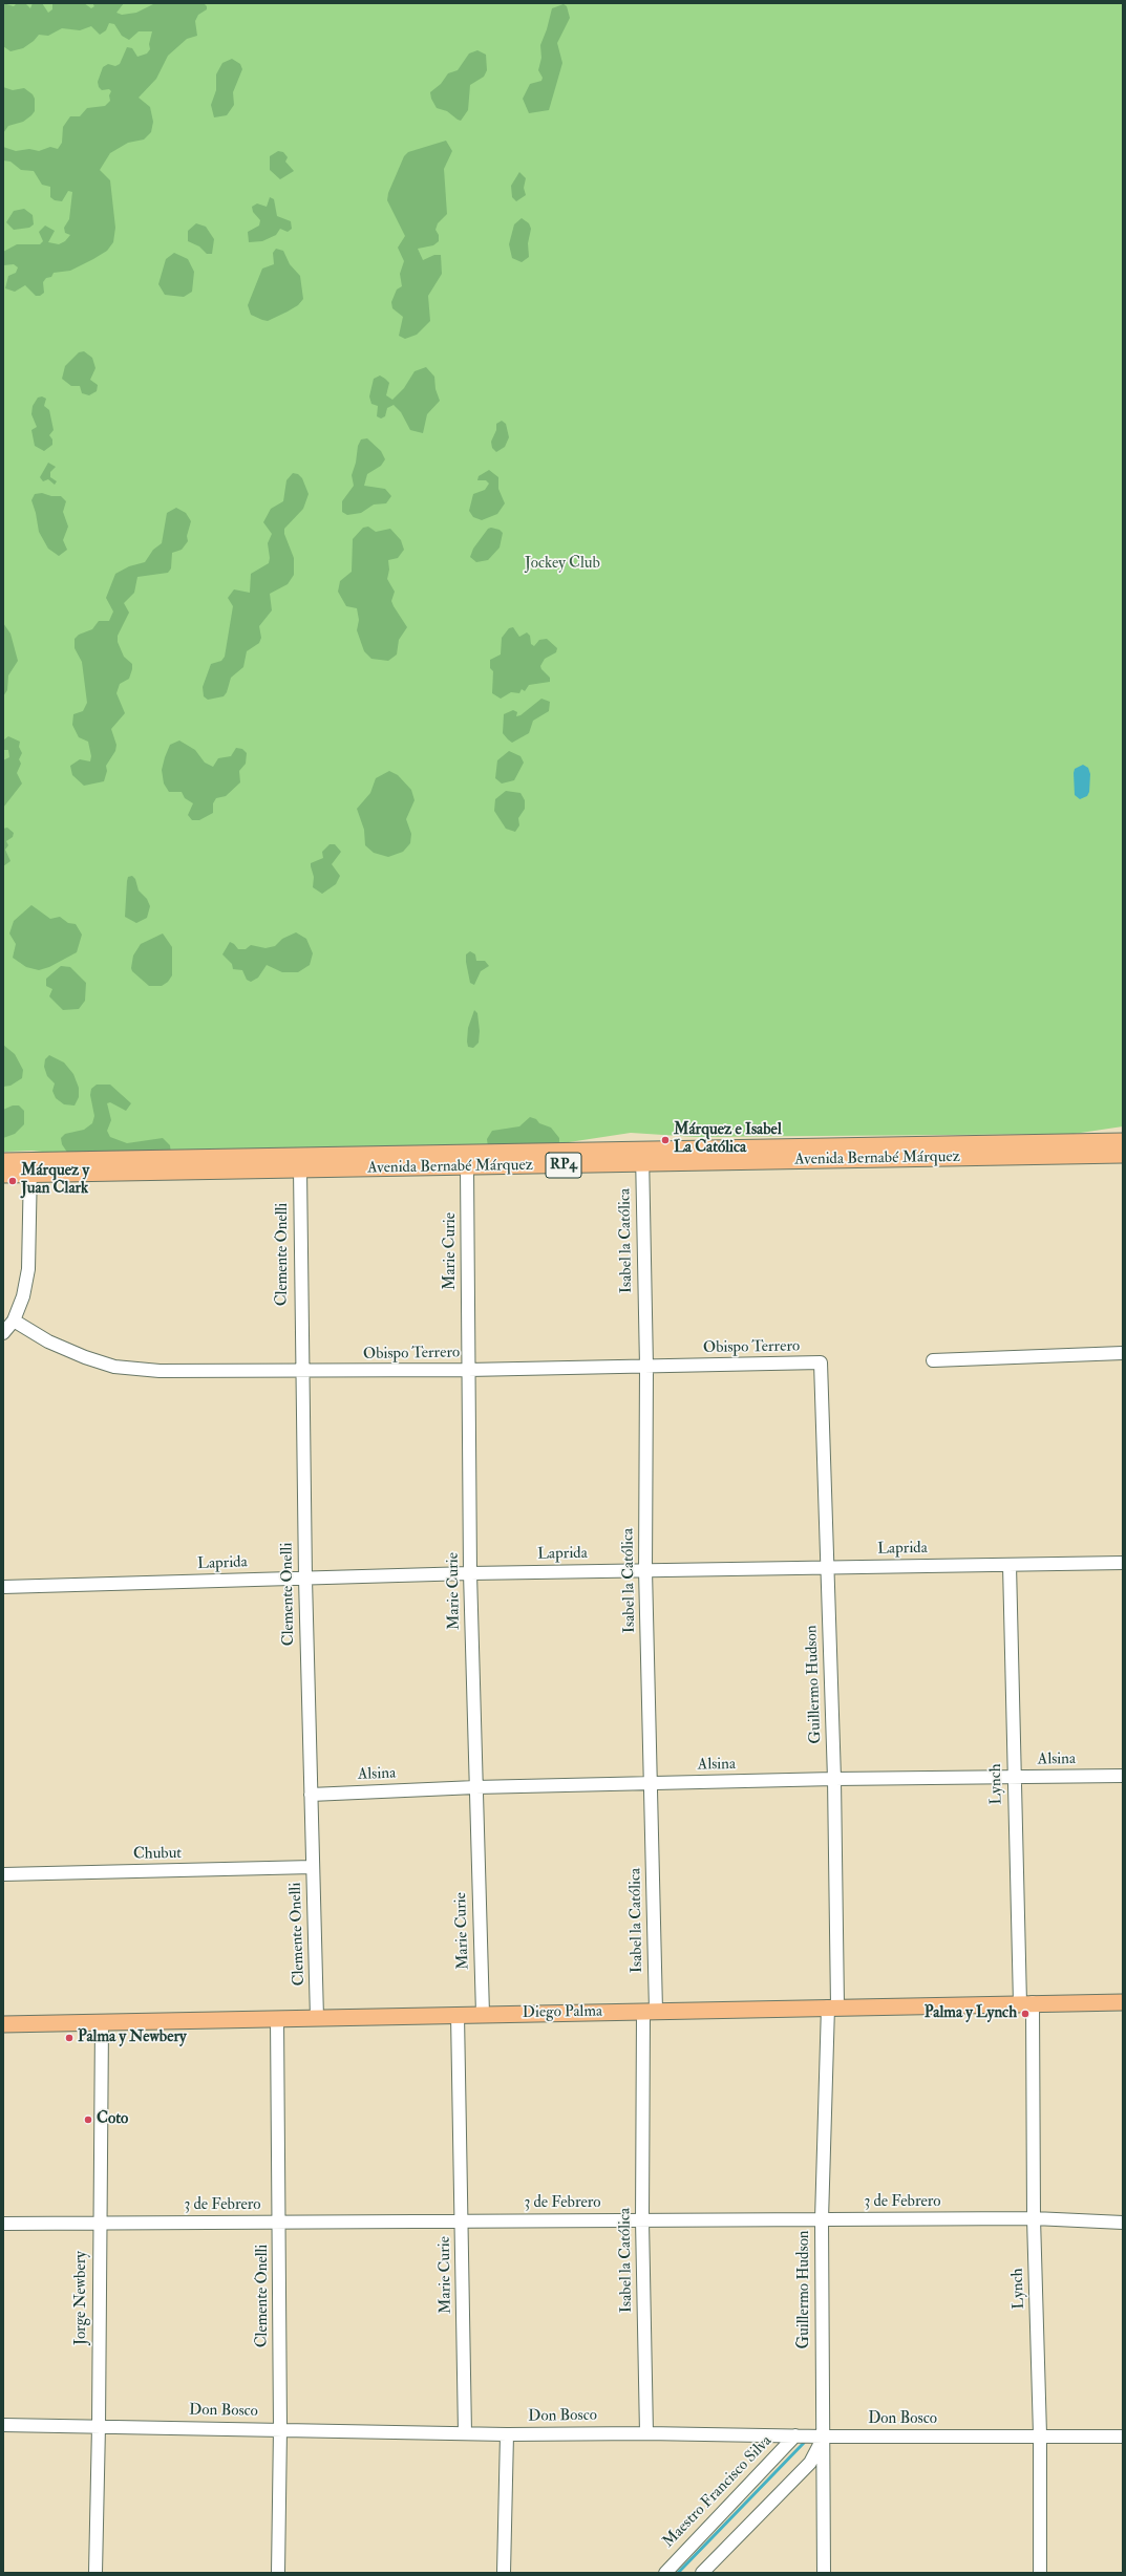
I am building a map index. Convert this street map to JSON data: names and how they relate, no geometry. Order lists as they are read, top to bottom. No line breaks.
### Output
{"streets":{"main road":["Avenida Bernabé Márquez","RP4","Diego Palma"],"street":["Isabel la Católica","Marie Curie","Clemente Onelli","Obispo Terrero","Laprida","Guillermo Hudson","Alsina","Lynch","Chubut","3 de Febrero","Jorge Newbery","Don Bosco","Maestro Francisco Silva"]},"crossings":[["Avenida Bernabé Márquez","Isabel la Católica"],["Avenida Bernabé Márquez","Marie Curie"],["Avenida Bernabé Márquez","Clemente Onelli"],["Isabel la Católica","Obispo Terrero"],["Isabel la Católica","Laprida"],["Isabel la Católica","Alsina"],["Isabel la Católica","Diego Palma"],["Isabel la Católica","3 de Febrero"],["Isabel la Católica","Don Bosco"],["Marie Curie","Obispo Terrero"],["Marie Curie","Laprida"],["Marie Curie","Alsina"],["Marie Curie","Diego Palma"],["Marie Curie","3 de Febrero"],["Marie Curie","Don Bosco"],["Clemente Onelli","Obispo Terrero"],["Clemente Onelli","Laprida"],["Clemente Onelli","Alsina"],["Clemente Onelli","Chubut"],["Clemente Onelli","Diego Palma"],["Clemente Onelli","3 de Febrero"],["Clemente Onelli","Don Bosco"],["Obispo Terrero","Guillermo Hudson"],["Laprida","Guillermo Hudson"],["Laprida","Lynch"],["Guillermo Hudson","Alsina"],["Guillermo Hudson","Diego Palma"],["Guillermo Hudson","3 de Febrero"],["Guillermo Hudson","Don Bosco"],["Alsina","Lynch"],["Lynch","Diego Palma"],["Lynch","3 de Febrero"],["Lynch","Don Bosco"],["Diego Palma","Jorge Newbery"],["3 de Febrero","Jorge Newbery"],["Jorge Newbery","Don Bosco"],["Don Bosco","Maestro Francisco Silva"]],"parks":["Jockey Club"],"places":["Márquez e Isabel La Católica","Márquez y Juan Clark","Palma y Lynch","Palma y Newbery","Coto"]}
